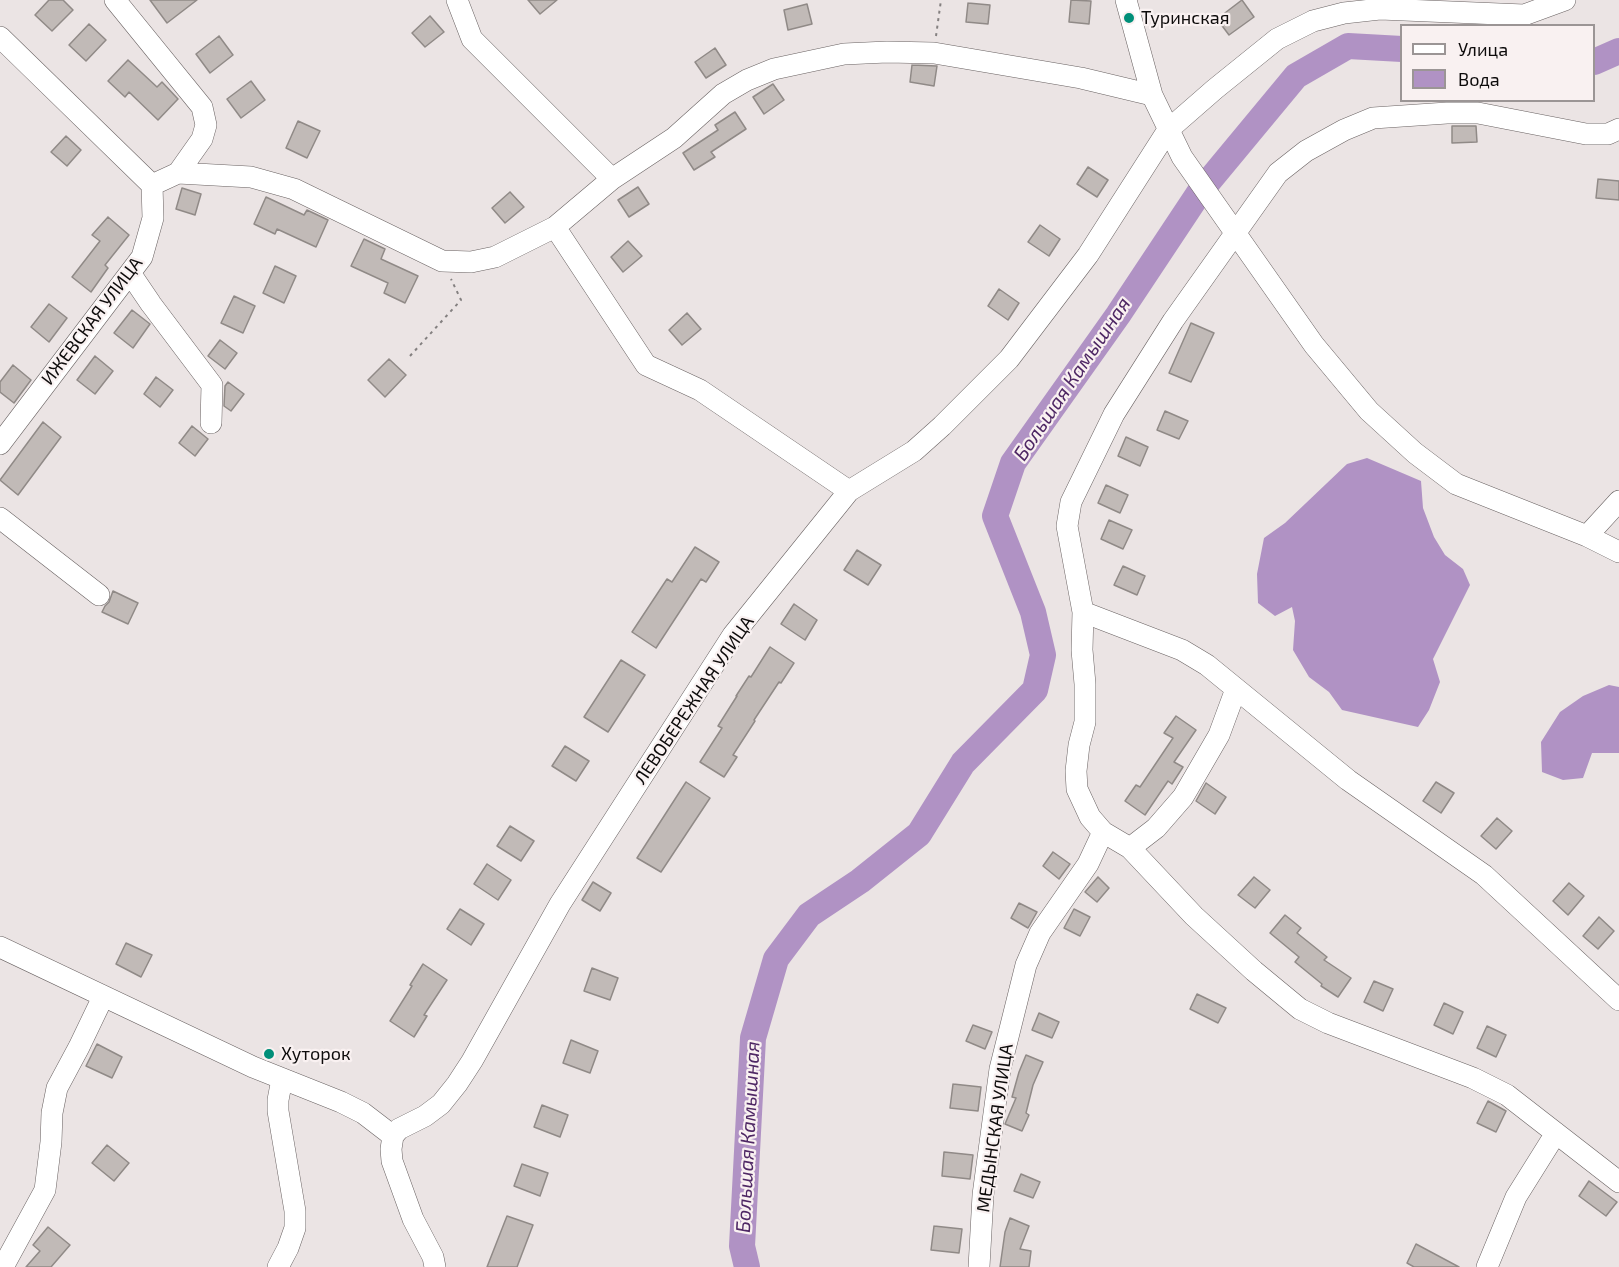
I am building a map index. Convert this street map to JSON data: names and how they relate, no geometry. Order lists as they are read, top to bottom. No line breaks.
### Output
{"streets":{"street":["ИЖЕВСКАЯ УЛИЦА","ЛЕВОБЕРЕЖНАЯ УЛИЦА","МЕДЫНСКАЯ УЛИЦА"]},"water":["Большая Камышная"],"places":["Туринская","Хуторок"],"legend":["Улица","Вода"]}
